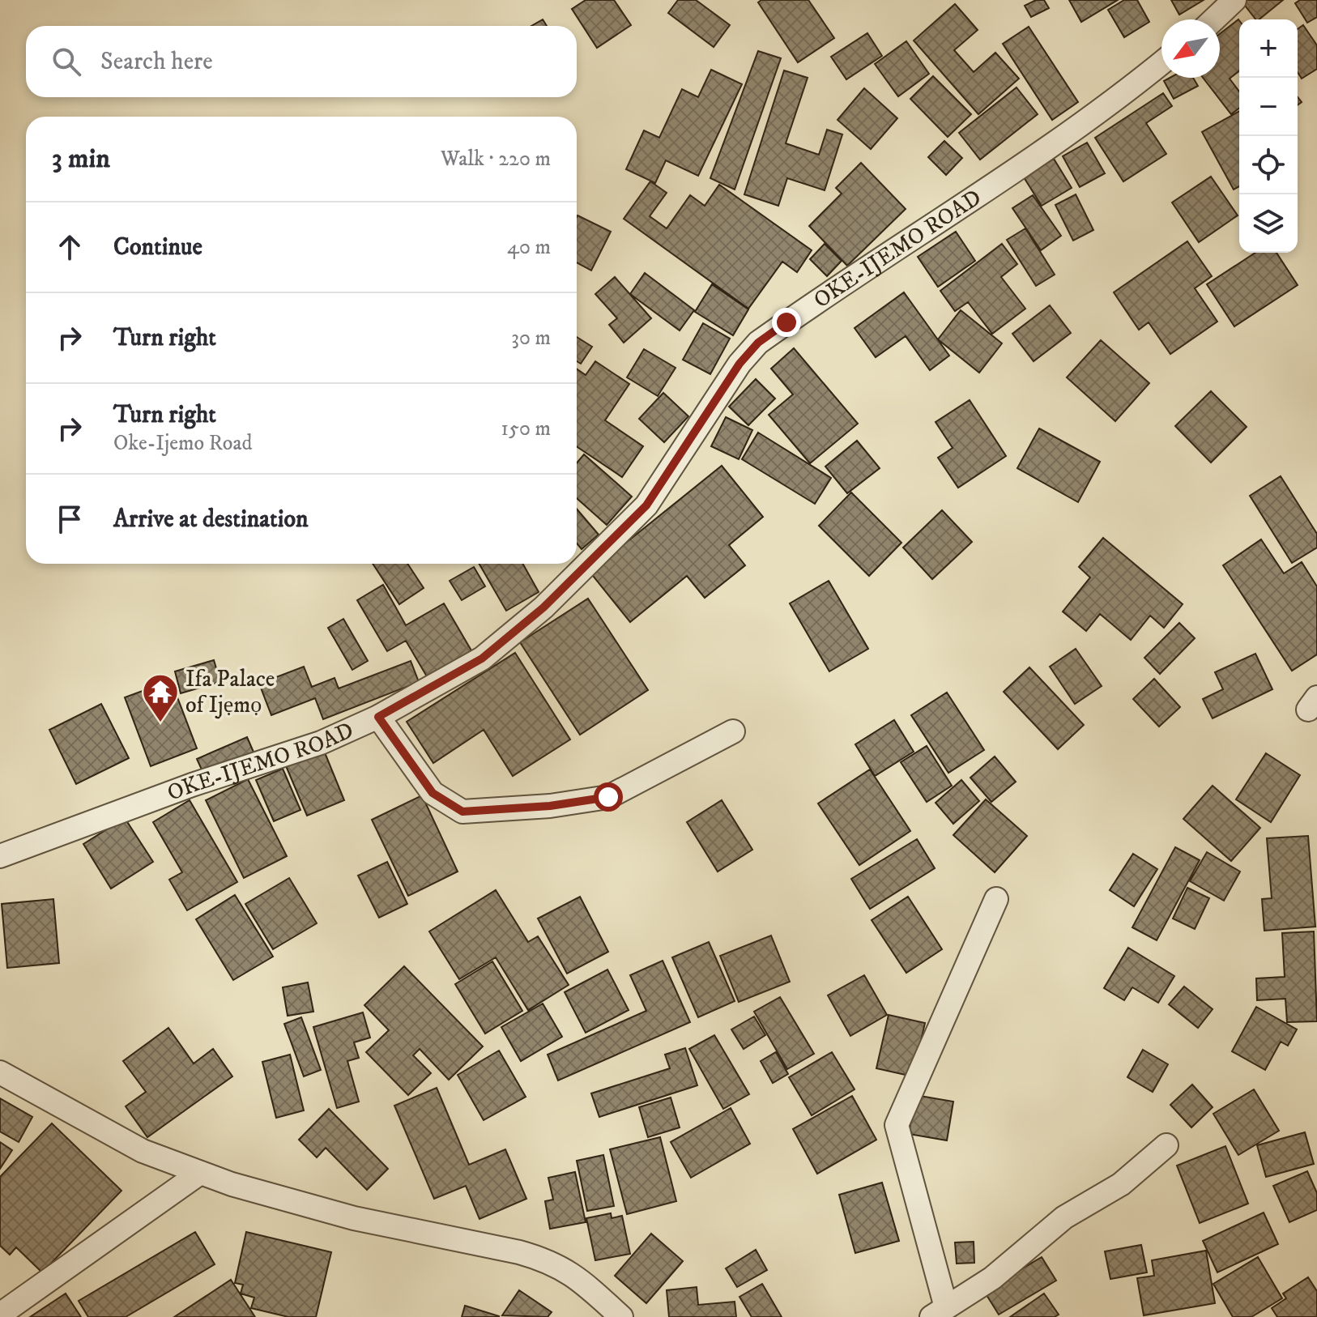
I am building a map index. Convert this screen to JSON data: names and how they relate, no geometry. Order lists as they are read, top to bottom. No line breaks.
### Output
{"streets":{"street":["OKE-IJEMO ROAD"]},"places":{"temple":["Ifa Palace of Ijẹmọ"]},"north":"bottom left","page":{"map_buttons":["+","−"],"search":"Search here","heading":["3 min","Walk · 220 m"],"list":[["Continue","40 m"],["Turn right","30 m"],["Turn right","Oke-Ijemo Road","150 m"],"Arrive at destination"]}}
